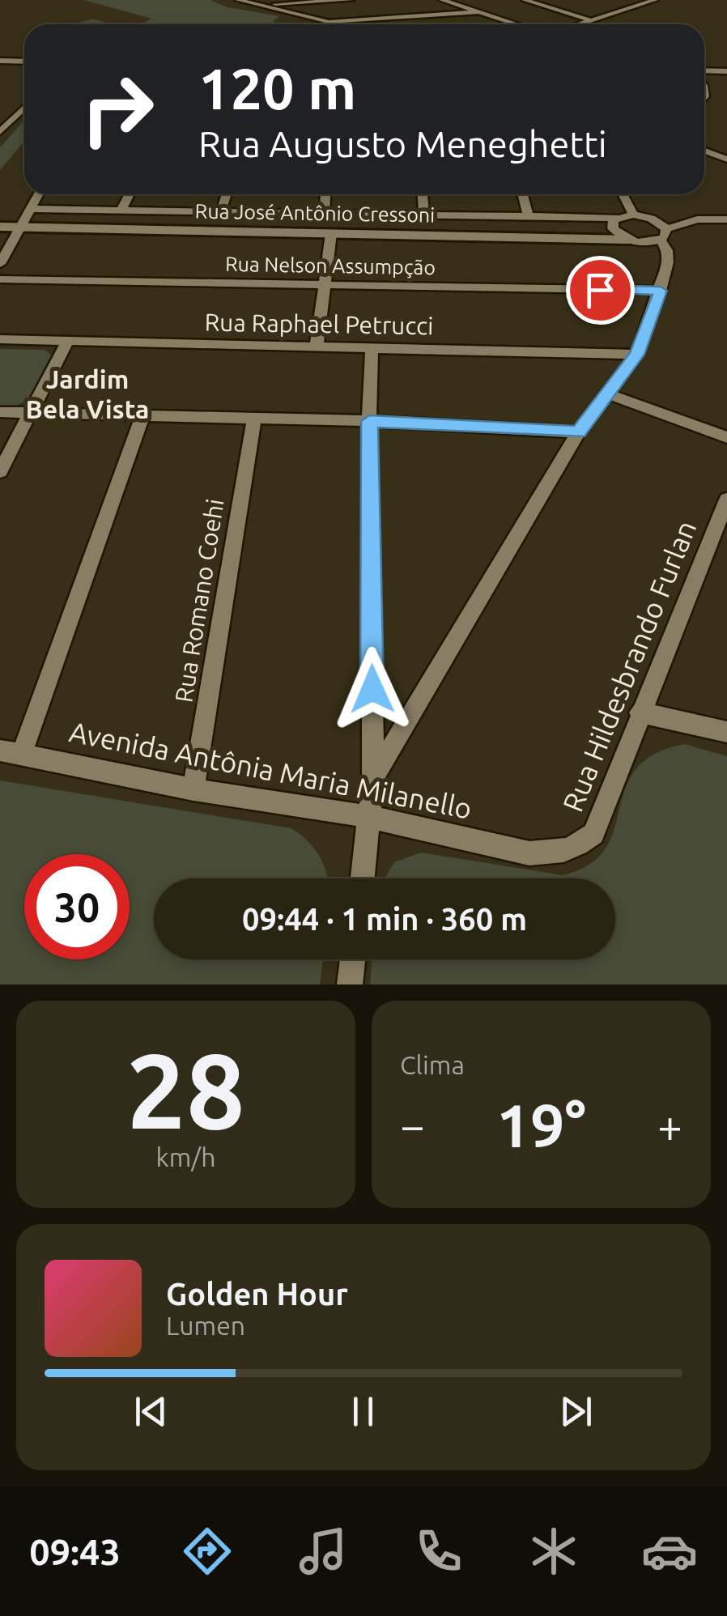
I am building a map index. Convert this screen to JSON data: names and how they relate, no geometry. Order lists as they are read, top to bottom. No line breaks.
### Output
{"streets":{"street":["Rua José Antônio Cressoni","Rua Nelson Assumpção","Rua Raphael Petrucci","Rua Romano Coehi","Rua Hildesbrando Furlan","Avenida Antônia Maria Milanello"]},"crossings":[["Rua Romano Coehi","Avenida Antônia Maria Milanello"],["Rua Hildesbrando Furlan","Avenida Antônia Maria Milanello"]],"districts":["Jardim Bela Vista"],"page":{"turn":["120 m","Rua Augusto Meneghetti"],"limit":"30","trip":"09:44 · 1 min · 360 m","tile":[["28","km/h"],"Clima"],"heat":["−","19°","+"],"song":["Golden Hour","Lumen"],"tabs":"09:43"}}
